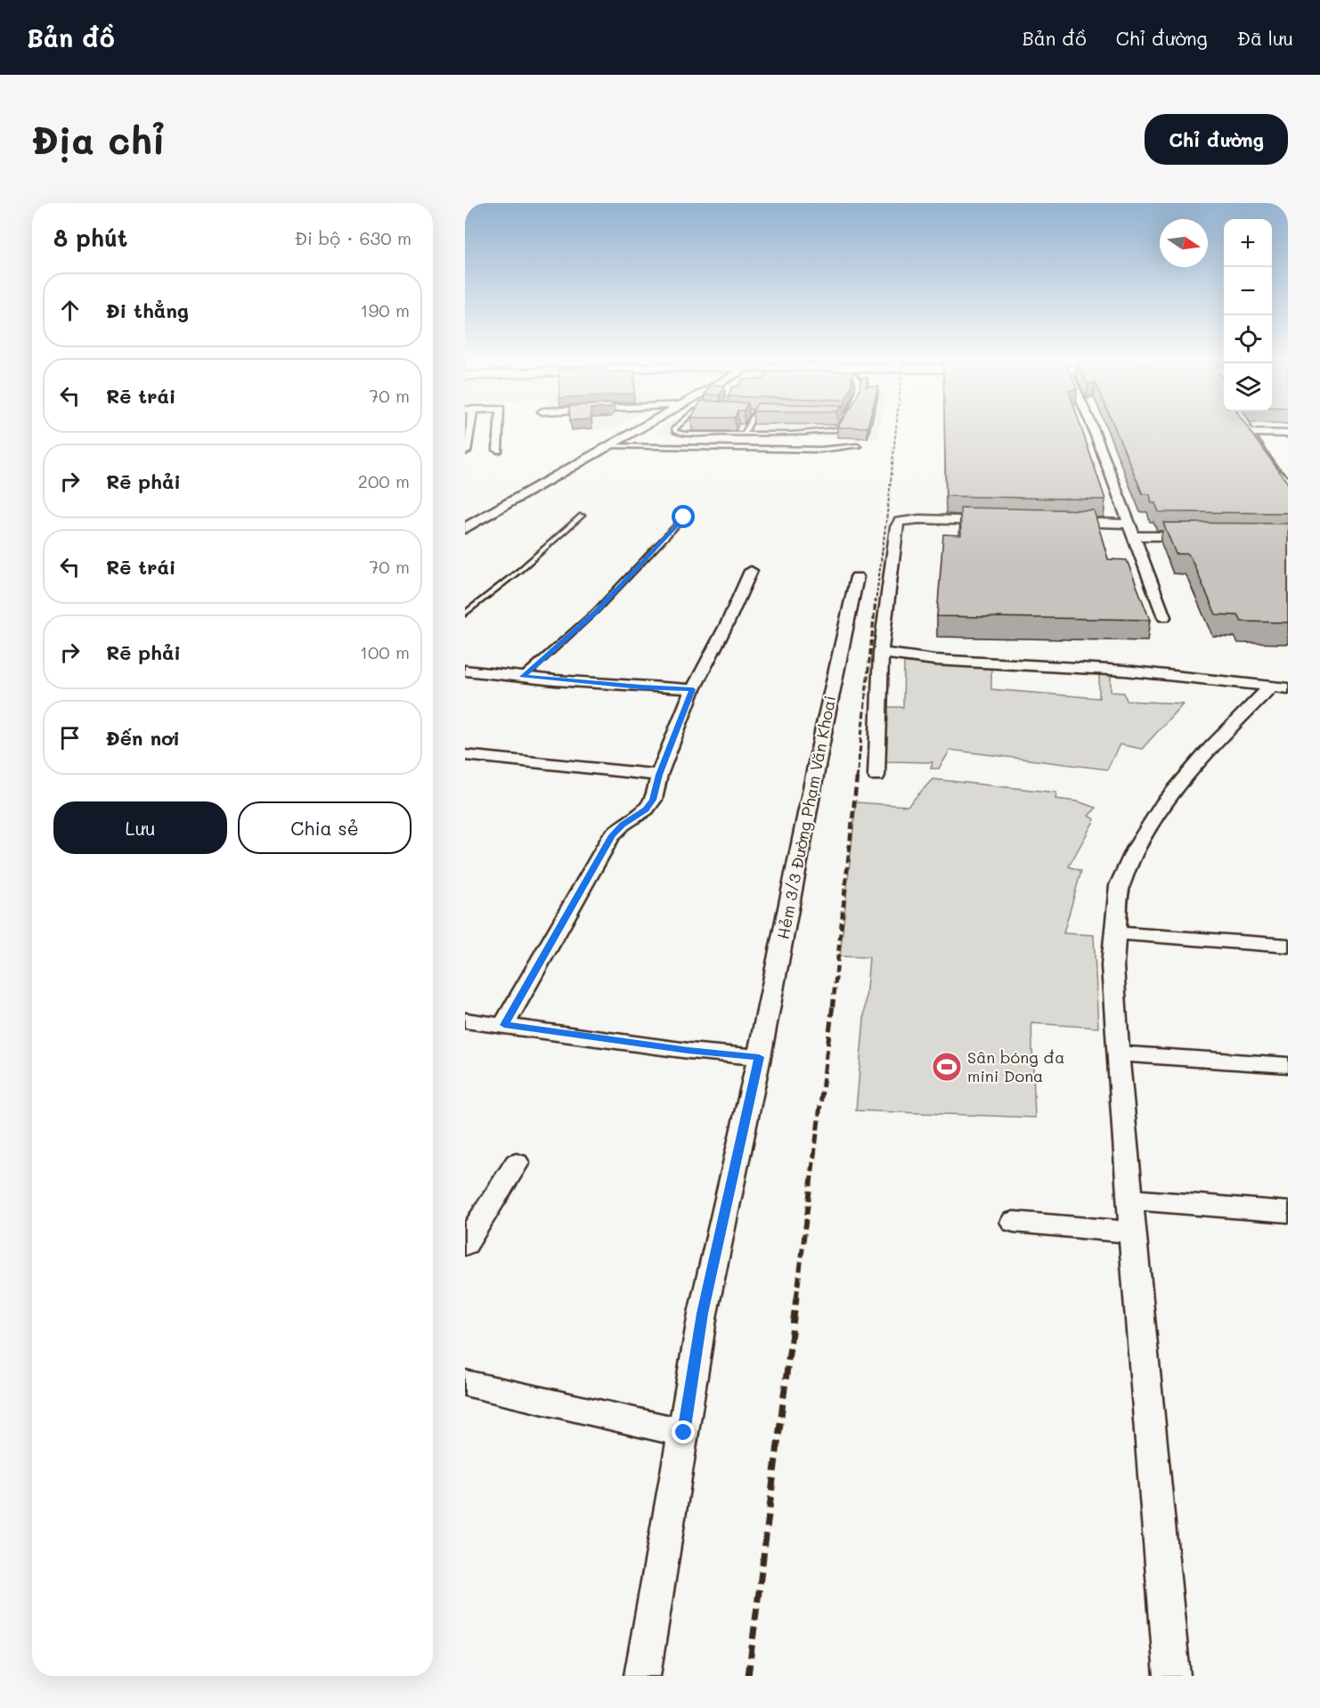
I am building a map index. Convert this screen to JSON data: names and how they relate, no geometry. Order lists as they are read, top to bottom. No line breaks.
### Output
{"streets":{"street":["Hẻm 3/3 Đường Phạm Văn Khoai"]},"places":{"sports":["Sân bóng đa mini Dona"]},"north":"right","page":{"header":"Bản đồ","nav":["Bản đồ","Chỉ đường","Đã lưu"],"buttons":["Chỉ đường",["Lưu","Chia sẻ"]],"title":"Địa chỉ","heading":["8 phút","Đi bộ · 630 m"],"map_buttons":["+","−"],"list":[["Đi thẳng","190 m"],["Rẽ trái","70 m"],["Rẽ phải","200 m"],["Rẽ trái","70 m"],["Rẽ phải","100 m"],"Đến nơi"]}}
